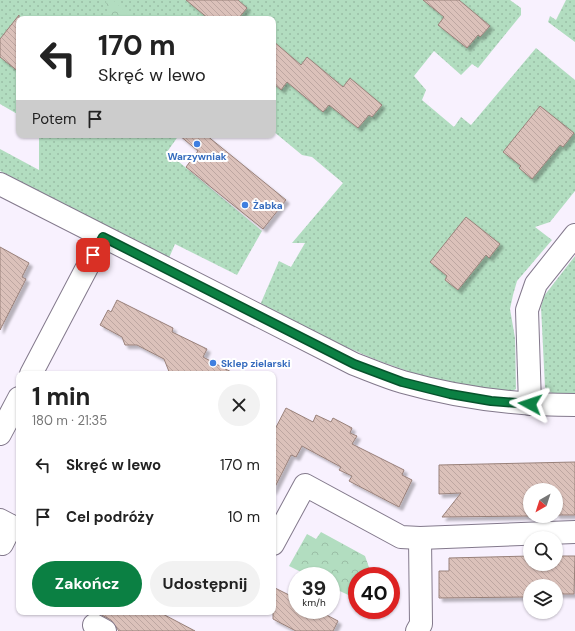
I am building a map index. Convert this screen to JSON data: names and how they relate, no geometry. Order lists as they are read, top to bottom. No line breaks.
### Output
{"places":["Warzywniak","Żabka","Sklep zielarski"],"north":"bottom left","page":{"turn":["170 m","Skręć w lewo"],"then":"Potem","heading":["1 min","180 m · 21:35"],"list":[{"name":"Skręć w lewo","value":"170 m"},{"name":"Cel podróży","value":"10 m"}],"buttons":["Zakończ","Udostępnij"],"speed":"39 km/h","limit":"40"}}
